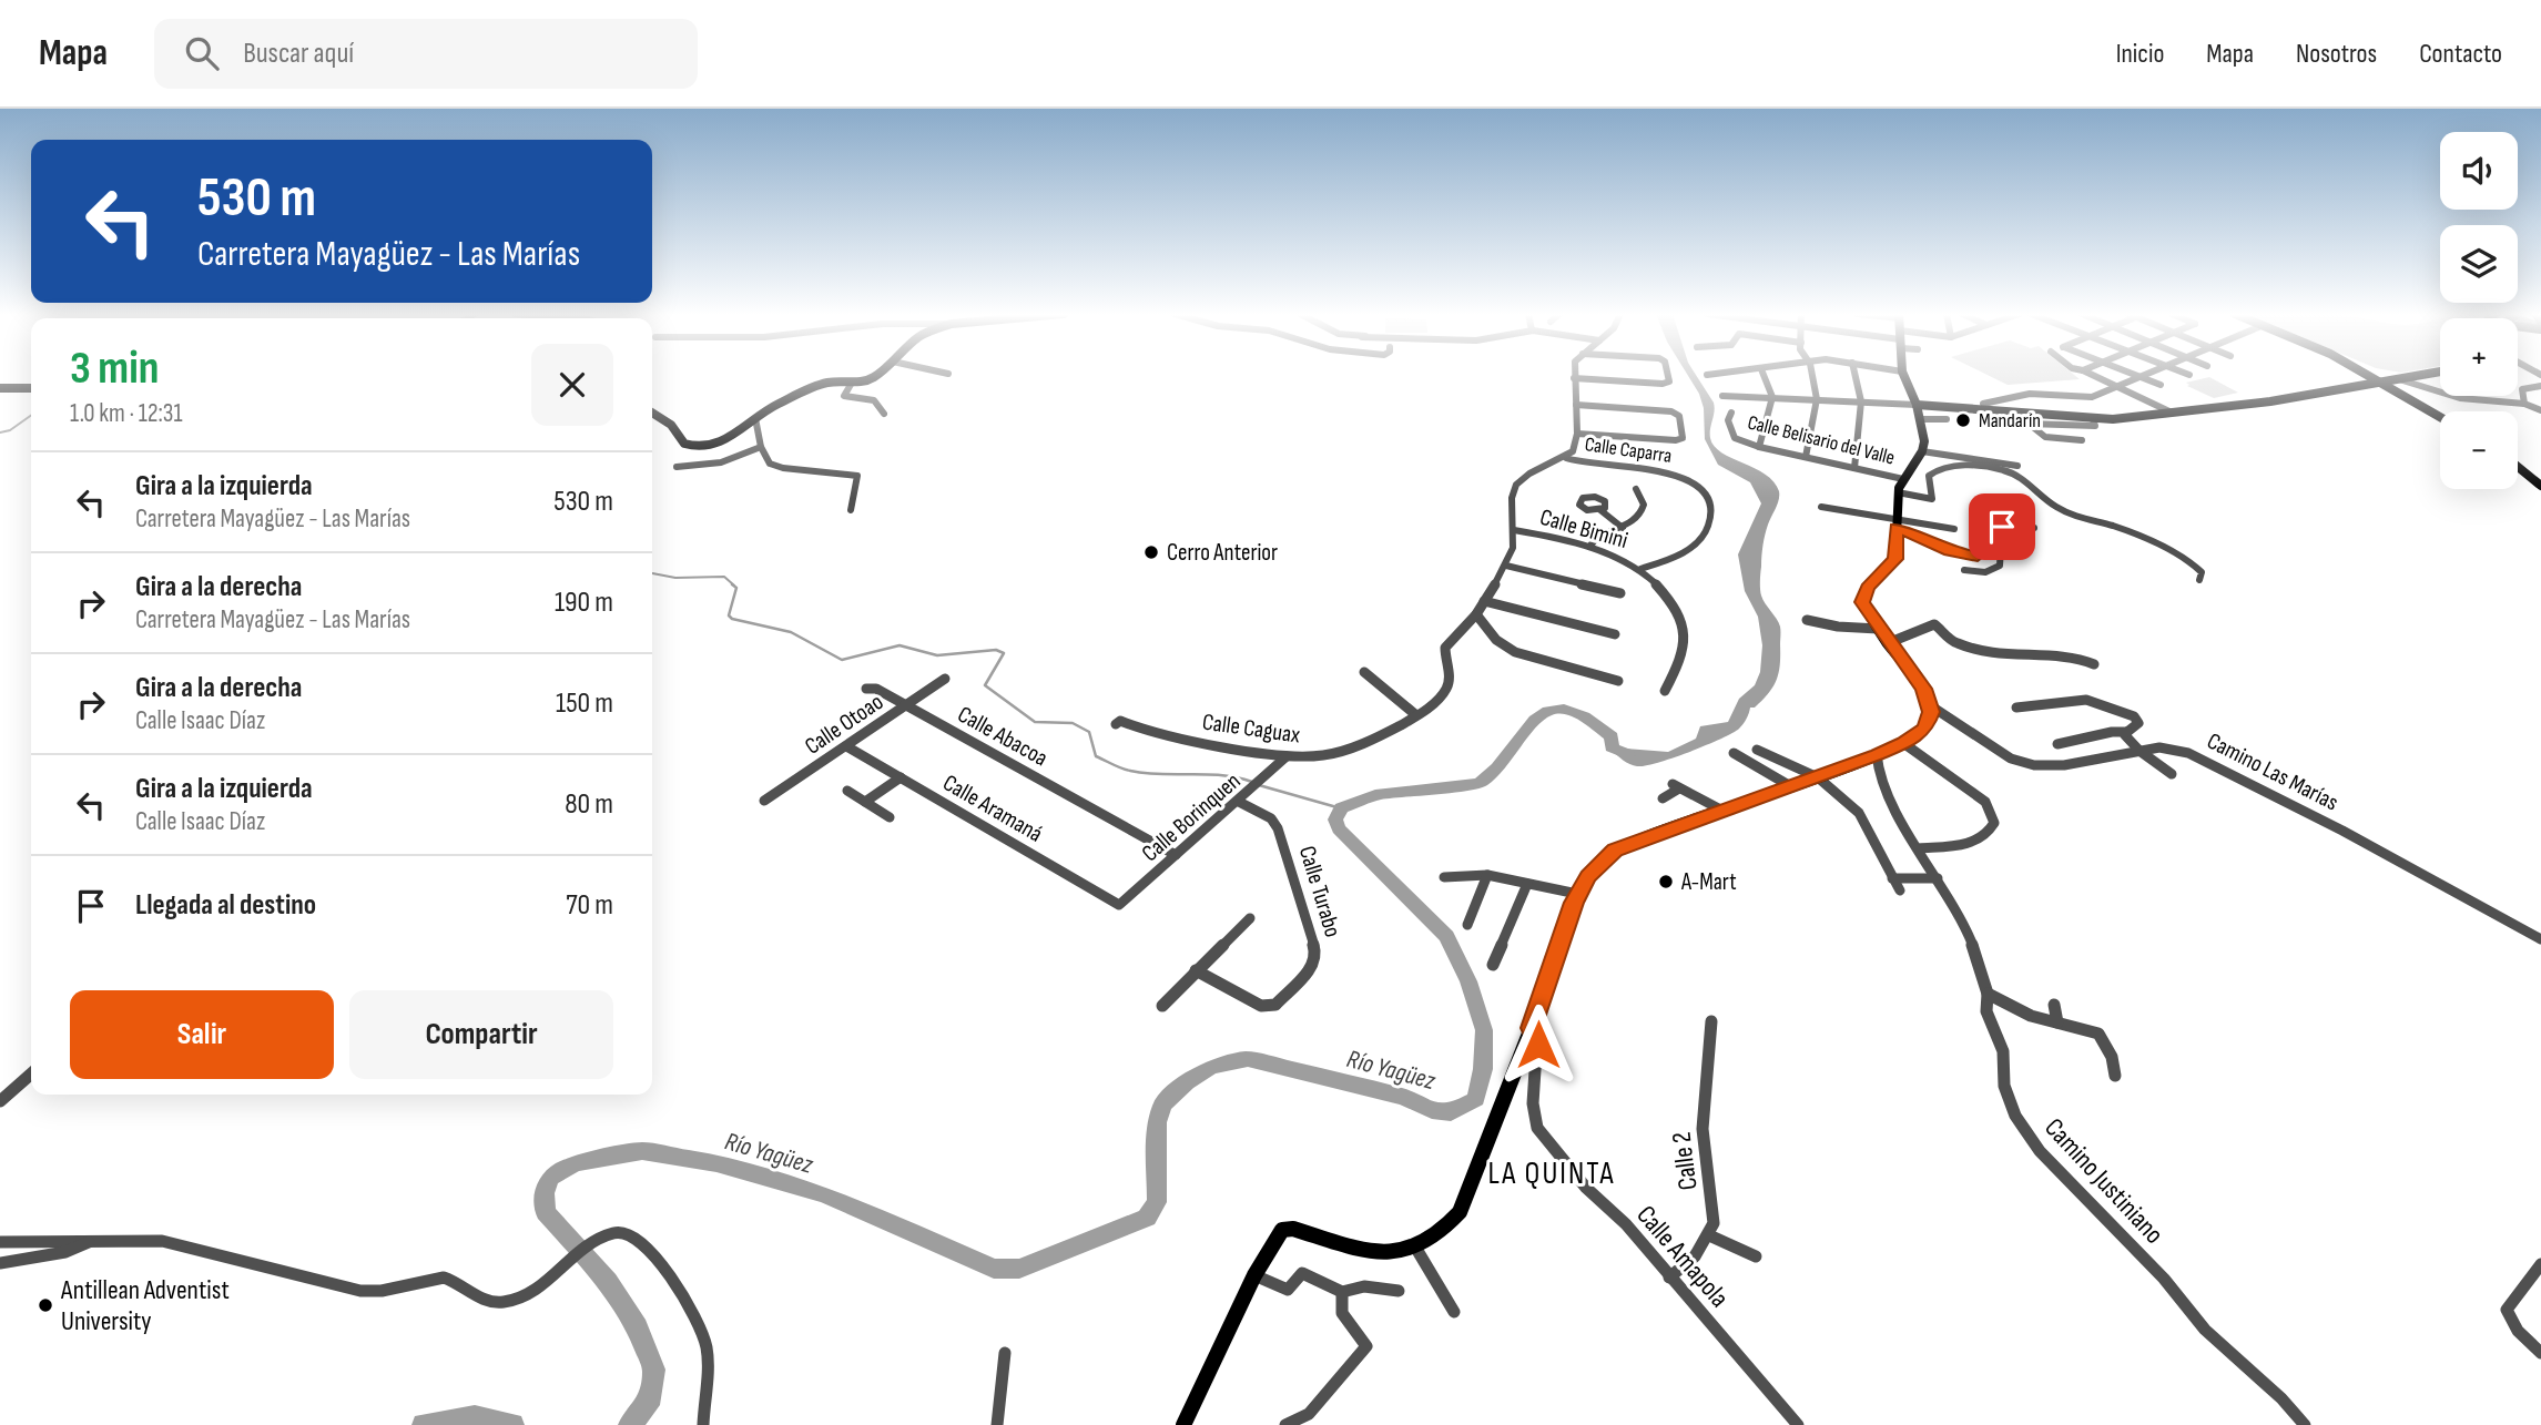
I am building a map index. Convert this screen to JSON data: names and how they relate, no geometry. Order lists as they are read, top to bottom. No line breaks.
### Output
{"streets":{"street":["Calle Belisario del Valle","Calle Caparra","Calle Bimini","Calle Otoao","Calle Caguax","Calle Abacoa","Camino Las Marías","Calle Aramaná","Calle Borinquen","Calle Turabo","Calle 2","Camino Justiniano","Calle Amapola"]},"crossings":[["Calle Caparra","Calle Bimini"],["Calle Otoao","Calle Abacoa"],["Calle Otoao","Calle Aramaná"],["Calle Caguax","Calle Borinquen"],["Calle Abacoa","Calle Borinquen"],["Calle Aramaná","Calle Borinquen"],["Calle Borinquen","Calle Turabo"]],"districts":["LA QUINTA"],"water":["Río Yagüez"],"places":["Mandarín","Cerro Anterior","A-Mart","Antillean Adventist University"],"page":{"header":"Mapa","search":"Buscar aquí","nav":["Inicio","Mapa","Nosotros","Contacto"],"map_buttons":["+","−"],"turn":["530 m","Carretera Mayagüez - Las Marías"],"heading":["3 min","1.0 km · 12:31"],"list":[{"name":"Gira a la izquierda","note":"Carretera Mayagüez - Las Marías","value":"530 m"},{"name":"Gira a la derecha","note":"Carretera Mayagüez - Las Marías","value":"190 m"},{"name":"Gira a la derecha","note":"Calle Isaac Díaz","value":"150 m"},{"name":"Gira a la izquierda","note":"Calle Isaac Díaz","value":"80 m"},{"name":"Llegada al destino","value":"70 m"}],"buttons":["Salir","Compartir"]}}
